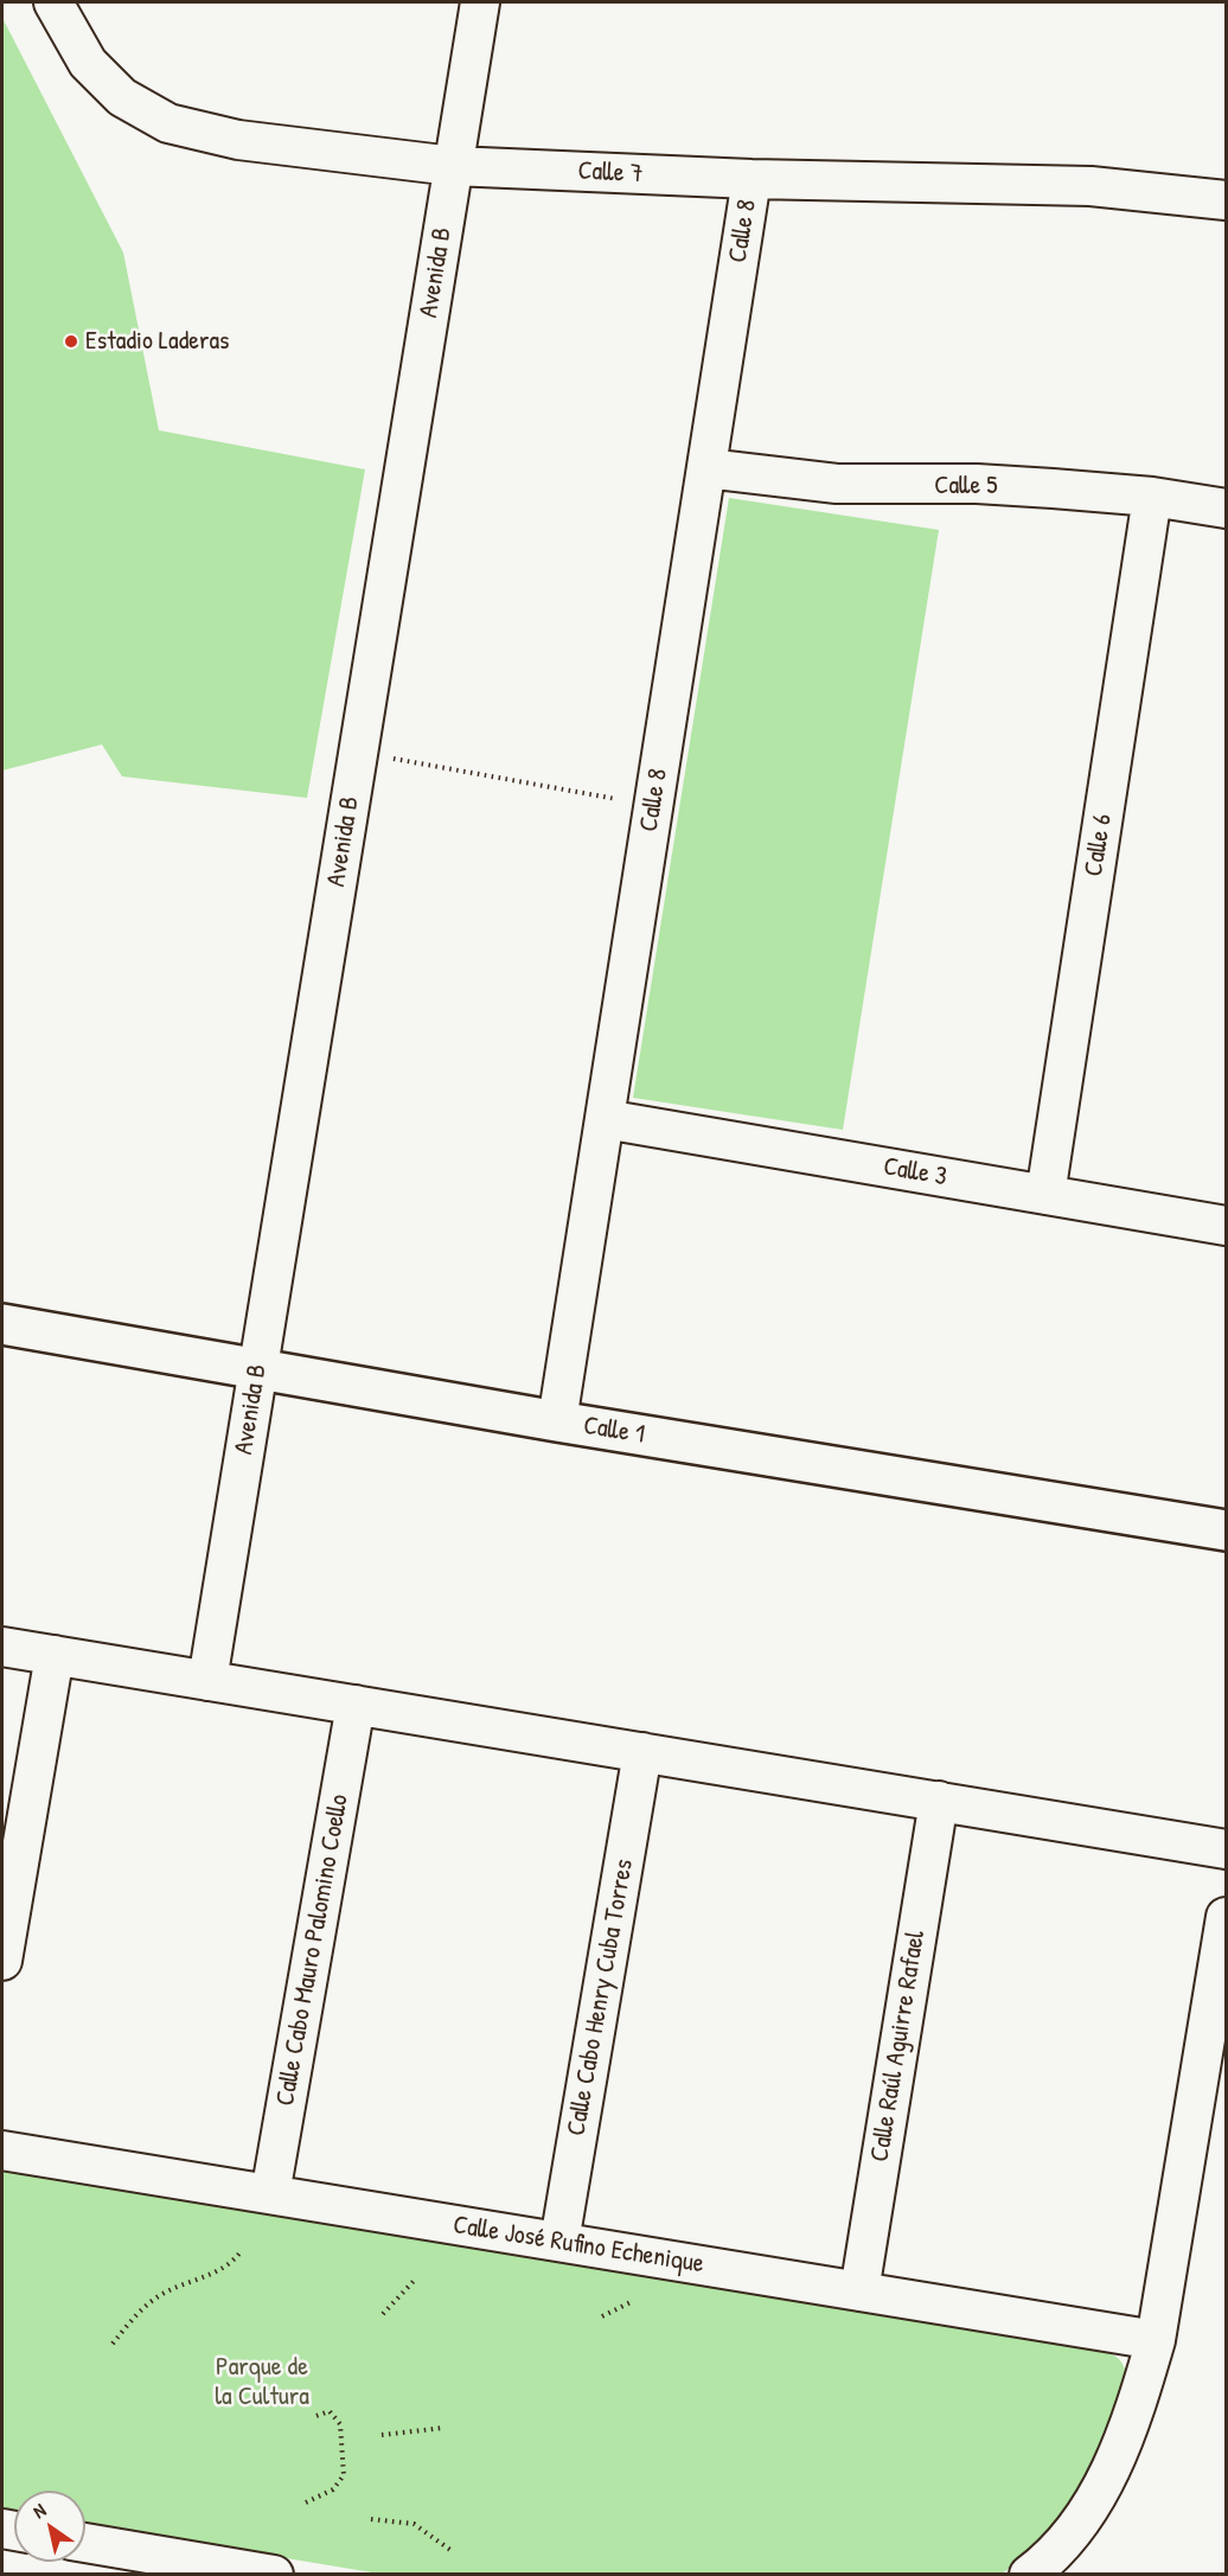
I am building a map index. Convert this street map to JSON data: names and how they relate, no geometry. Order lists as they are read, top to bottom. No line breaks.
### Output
{"streets":{"street":["Calle 7","Calle 8","Avenida B","Calle 5","Calle 6","Calle 3","Calle 1","Calle Cabo Mauro Palomino Coello","Calle Cabo Henry Cuba Torres","Calle Raúl Aguirre Rafael","Calle José Rufino Echenique"]},"crossings":[["Calle 7","Calle 8"],["Calle 7","Avenida B"],["Calle 8","Calle 5"],["Calle 8","Calle 3"],["Calle 8","Calle 1"],["Avenida B","Calle 1"],["Calle 5","Calle 6"],["Calle 6","Calle 3"],["Calle Cabo Mauro Palomino Coello","Calle José Rufino Echenique"],["Calle Cabo Henry Cuba Torres","Calle José Rufino Echenique"],["Calle Raúl Aguirre Rafael","Calle José Rufino Echenique"]],"parks":["Parque de la Cultura"],"places":["Estadio Laderas"],"north":"top left"}
